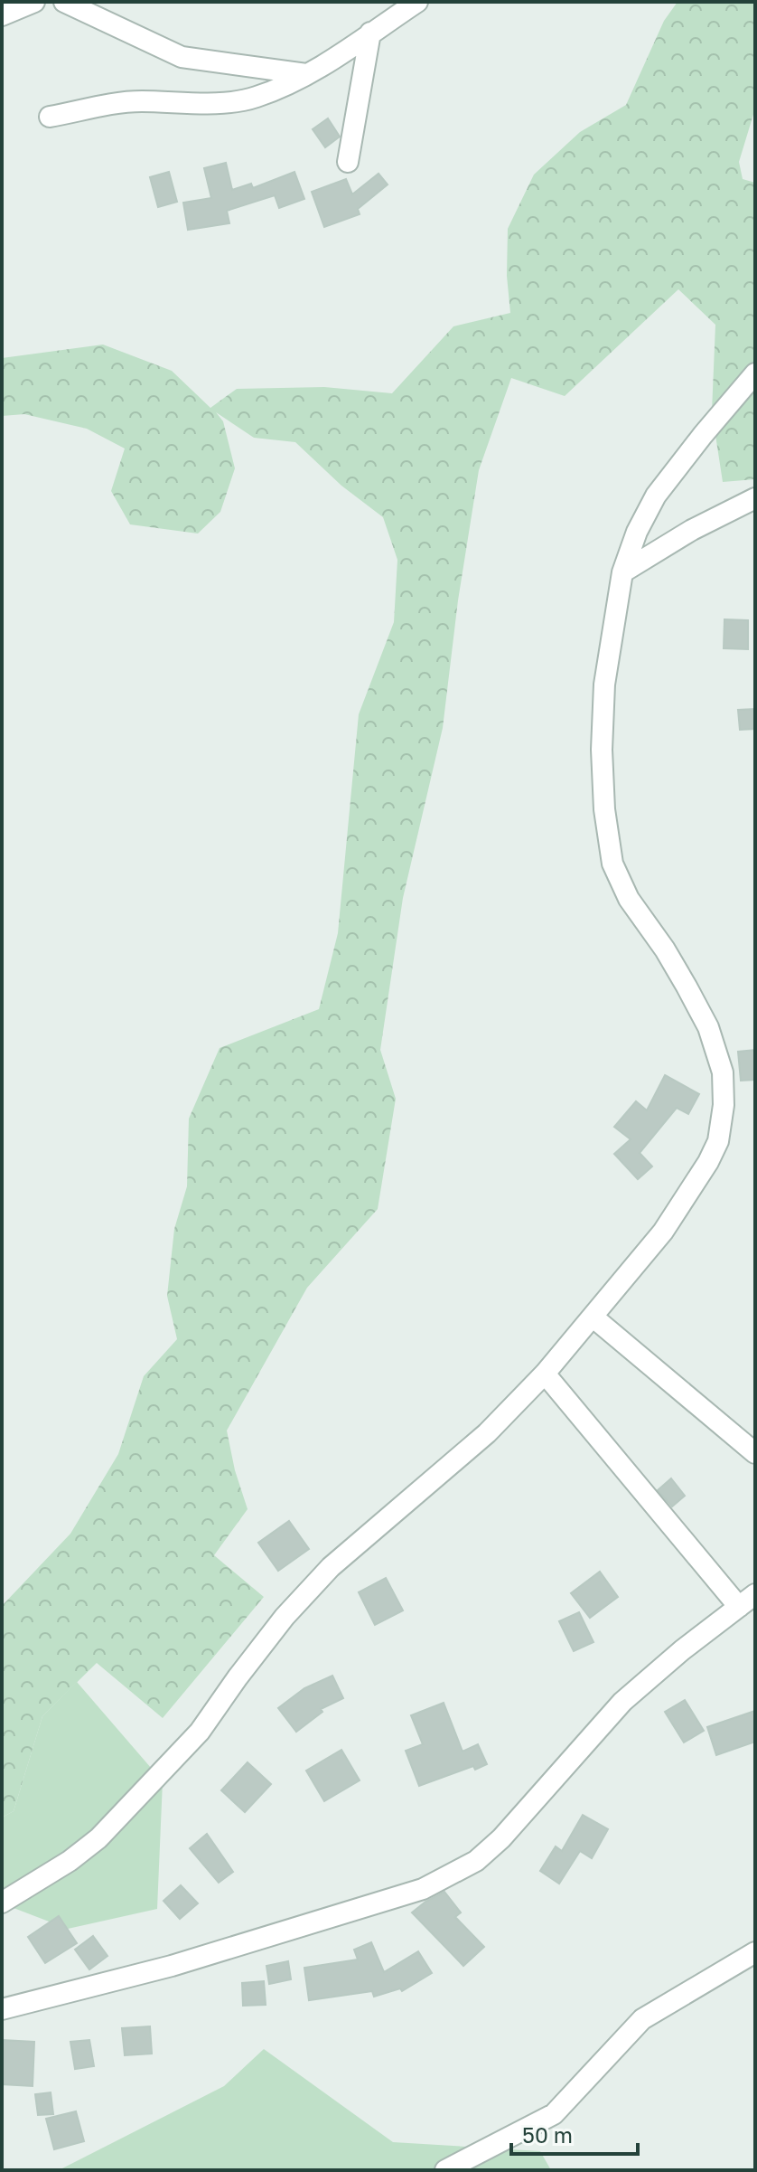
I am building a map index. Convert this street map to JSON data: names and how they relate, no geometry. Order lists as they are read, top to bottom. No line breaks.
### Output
{"scale_bar":"50 m"}
